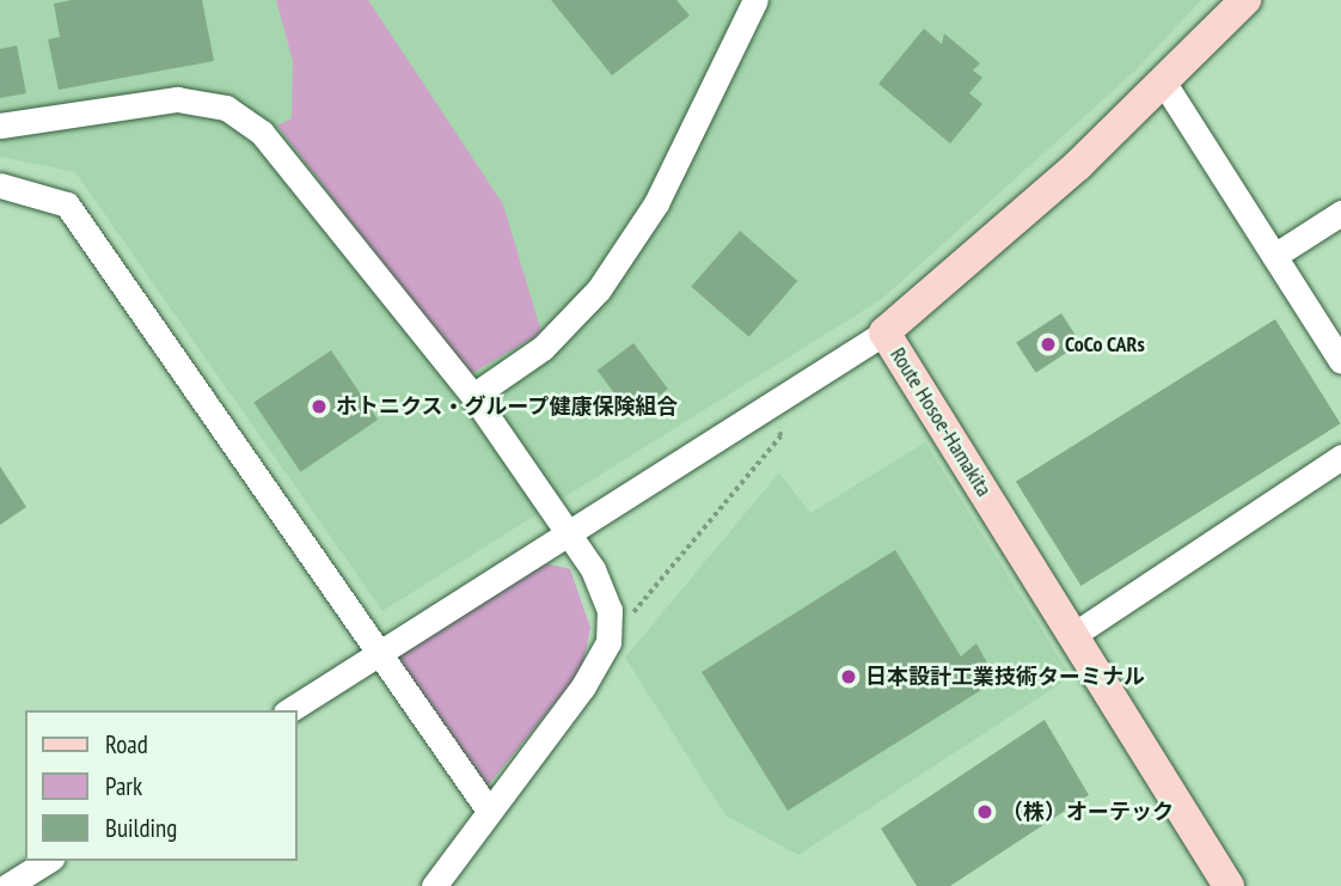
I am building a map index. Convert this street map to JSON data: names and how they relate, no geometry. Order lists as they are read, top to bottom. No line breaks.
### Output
{"streets":{"main road":["Route Hosoe-Hamakita"]},"places":["CoCo CARs","ホトニクス・グループ健康保険組合","日本設計工業技術ターミナル","（株）オーテック"],"legend":["Road","Park","Building"]}
